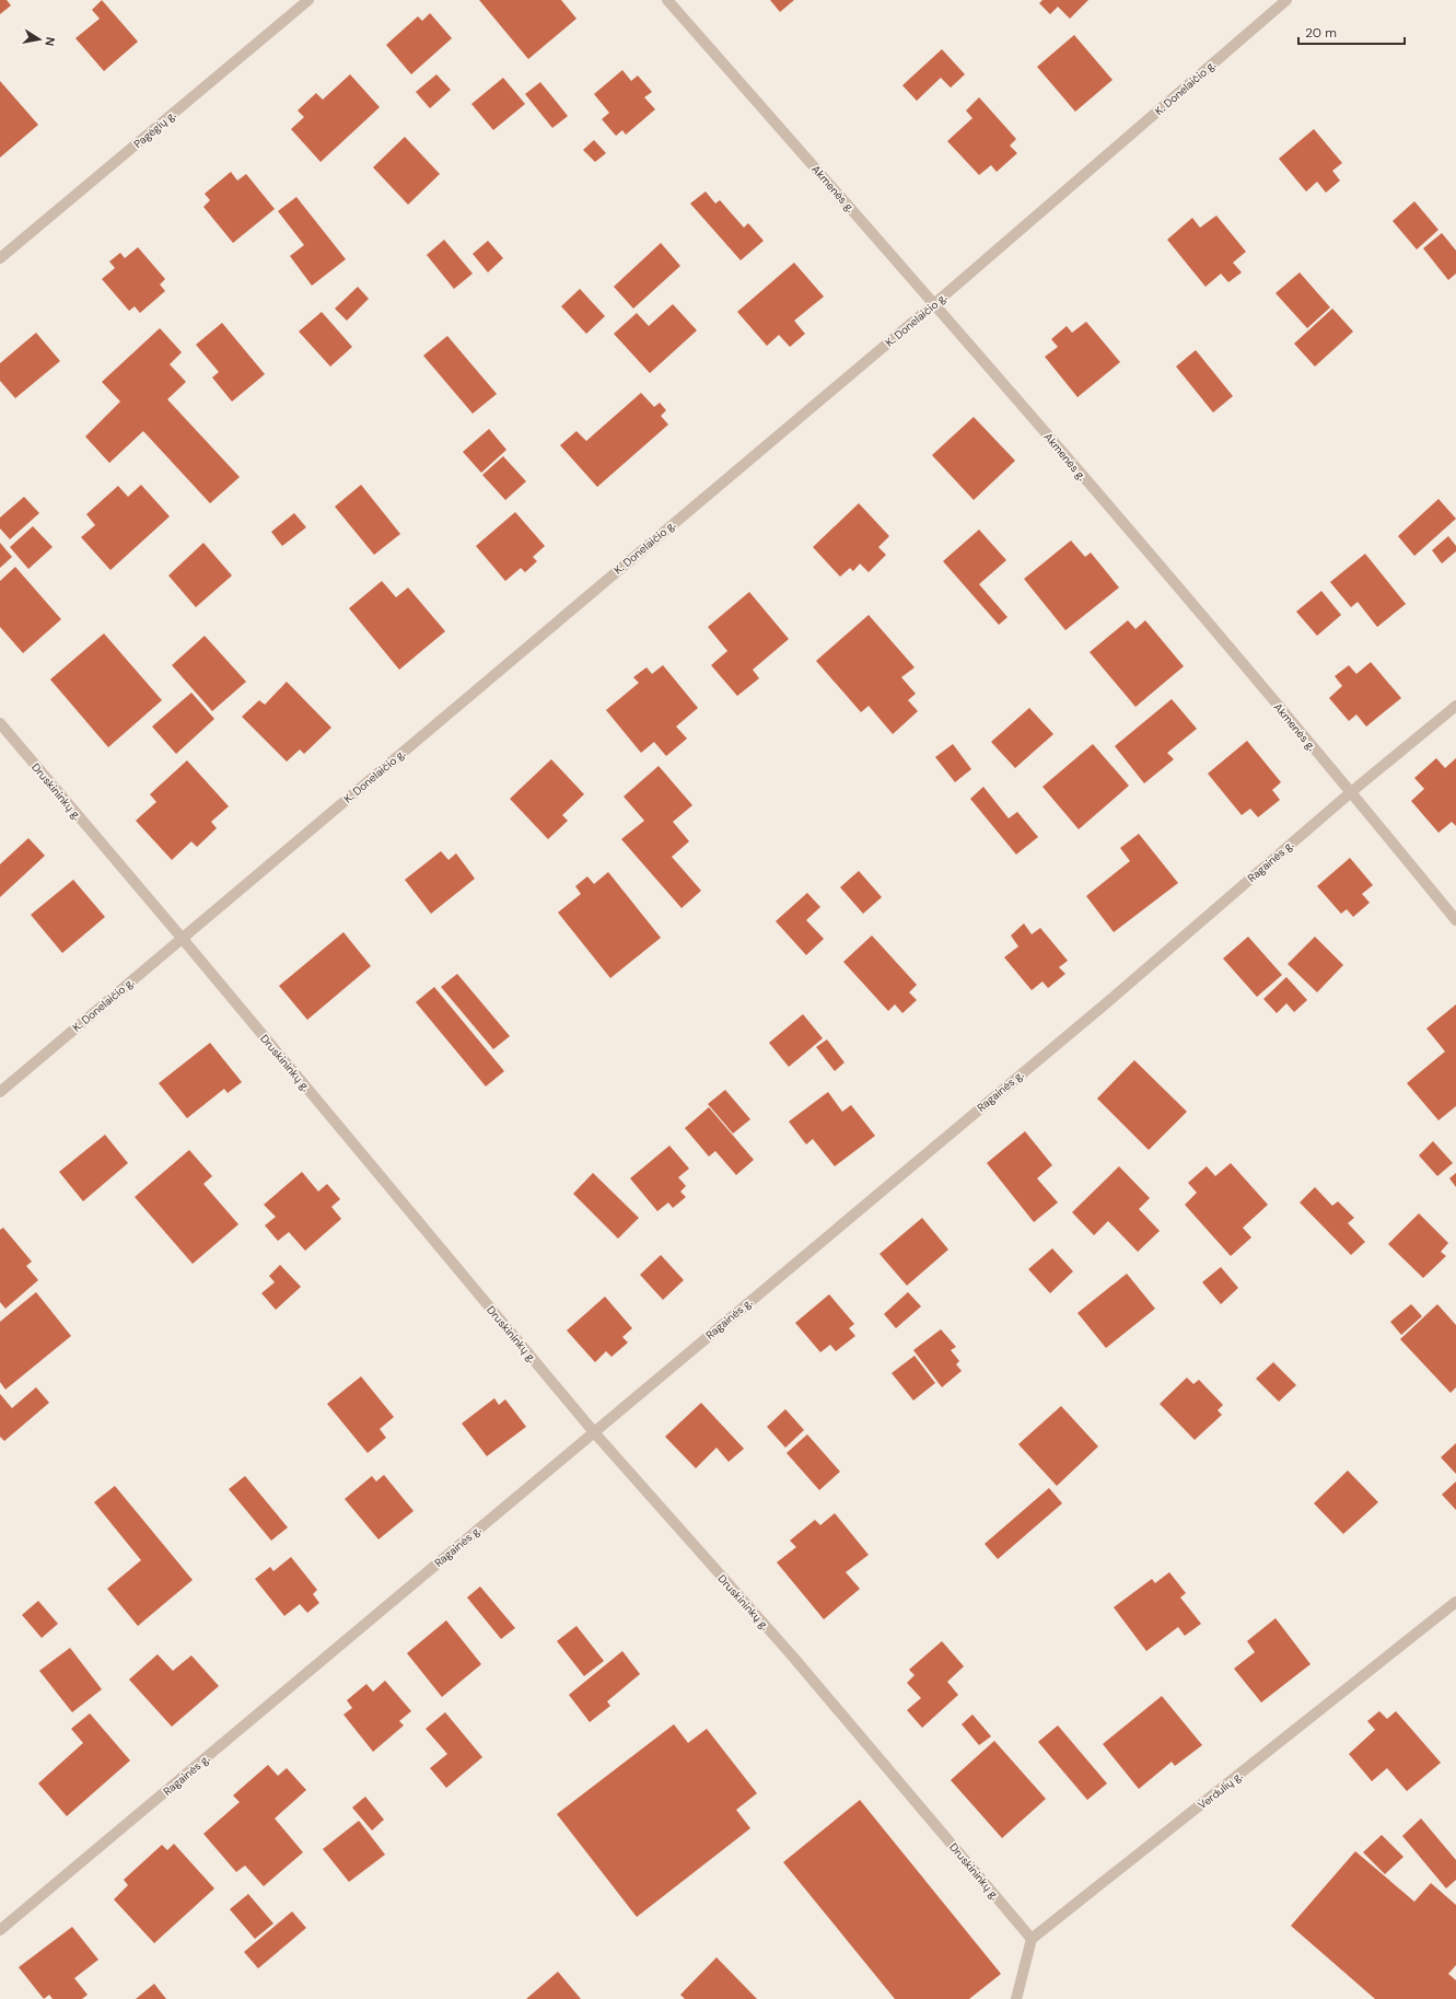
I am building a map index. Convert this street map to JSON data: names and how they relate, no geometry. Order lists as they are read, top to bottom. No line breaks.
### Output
{"streets":{"street":["K. Donelaičio g.","Pagėgių g.","Akmenės g.","Druskininkų g.","Ragainės g.","Verdulių g."]},"crossings":[["K. Donelaičio g.","Akmenės g."],["K. Donelaičio g.","Druskininkų g."],["Akmenės g.","Ragainės g."],["Druskininkų g.","Ragainės g."],["Druskininkų g.","Verdulių g."]],"scale_bar":"20 m","north":"right"}
